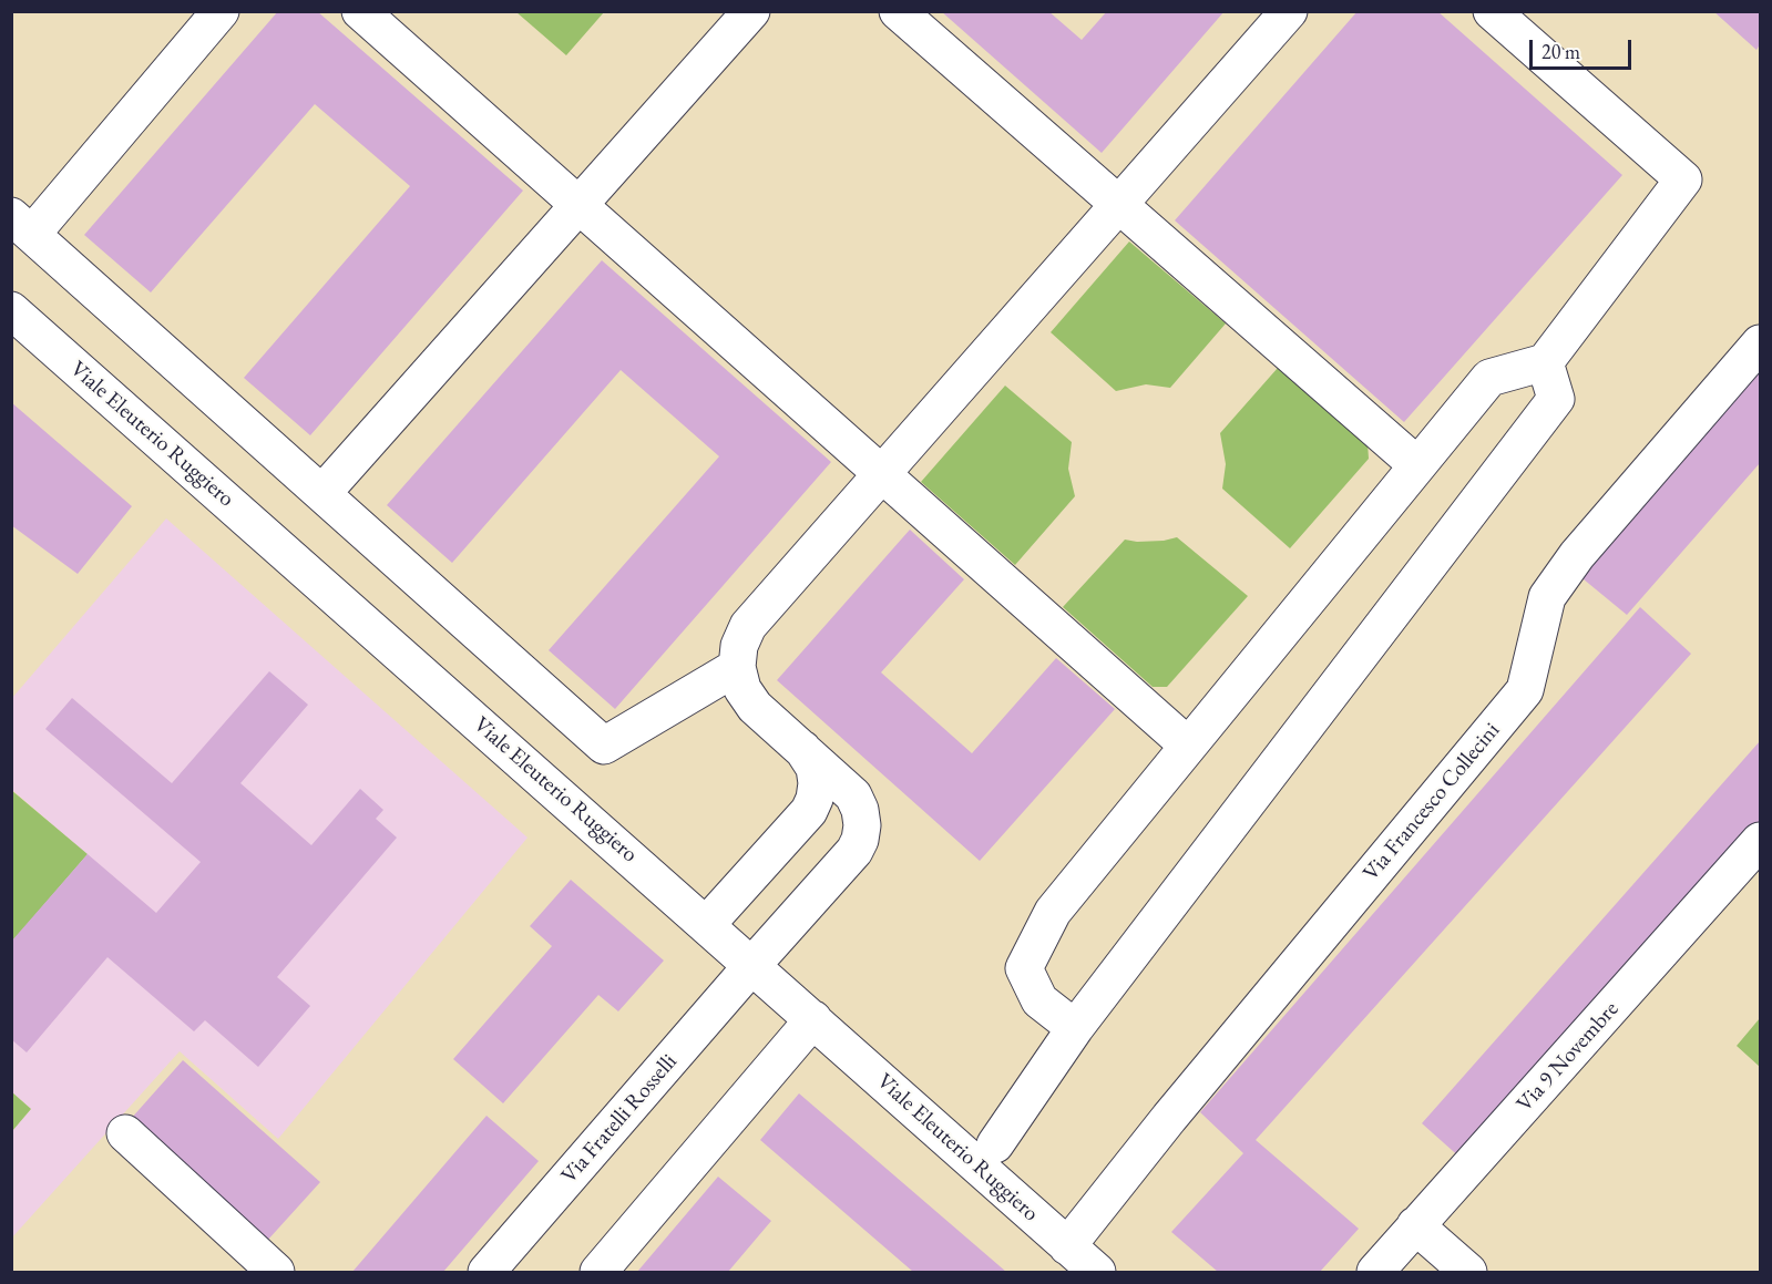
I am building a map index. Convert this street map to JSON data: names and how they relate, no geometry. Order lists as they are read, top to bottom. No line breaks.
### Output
{"streets":{"street":["Viale Eleuterio Ruggiero","Via Francesco Collecini","Via 9 Novembre","Via Fratelli Rosselli"]},"crossings":[["Viale Eleuterio Ruggiero","Via Francesco Collecini"],["Viale Eleuterio Ruggiero","Via Fratelli Rosselli"]],"scale_bar":"20 m"}
